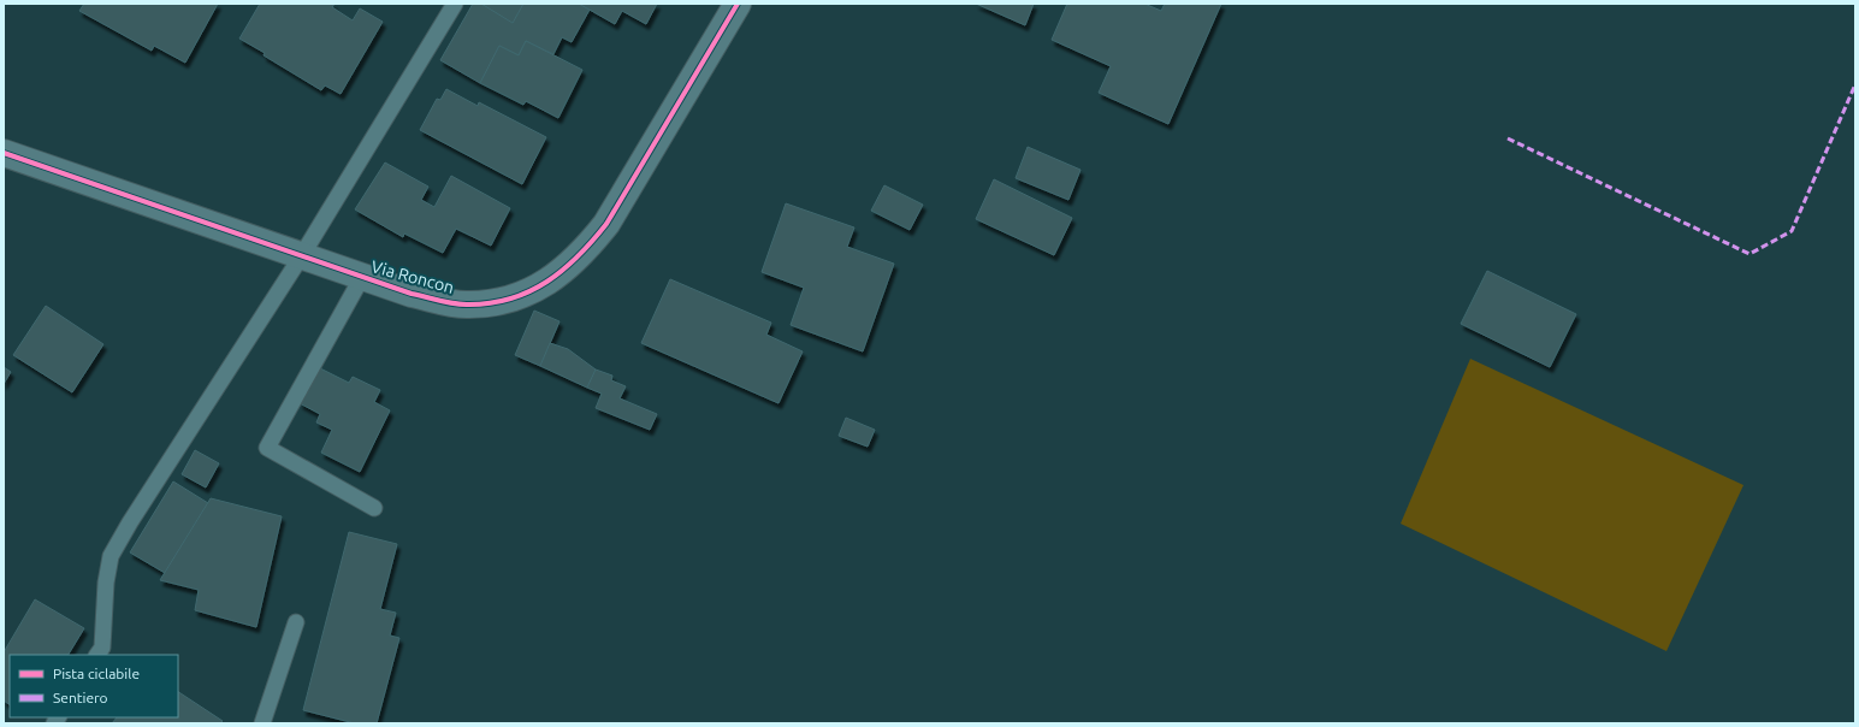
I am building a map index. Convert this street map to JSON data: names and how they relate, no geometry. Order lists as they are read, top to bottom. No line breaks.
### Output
{"streets":{"street":["Via Roncon"]},"legend":["Pista ciclabile","Sentiero"]}
